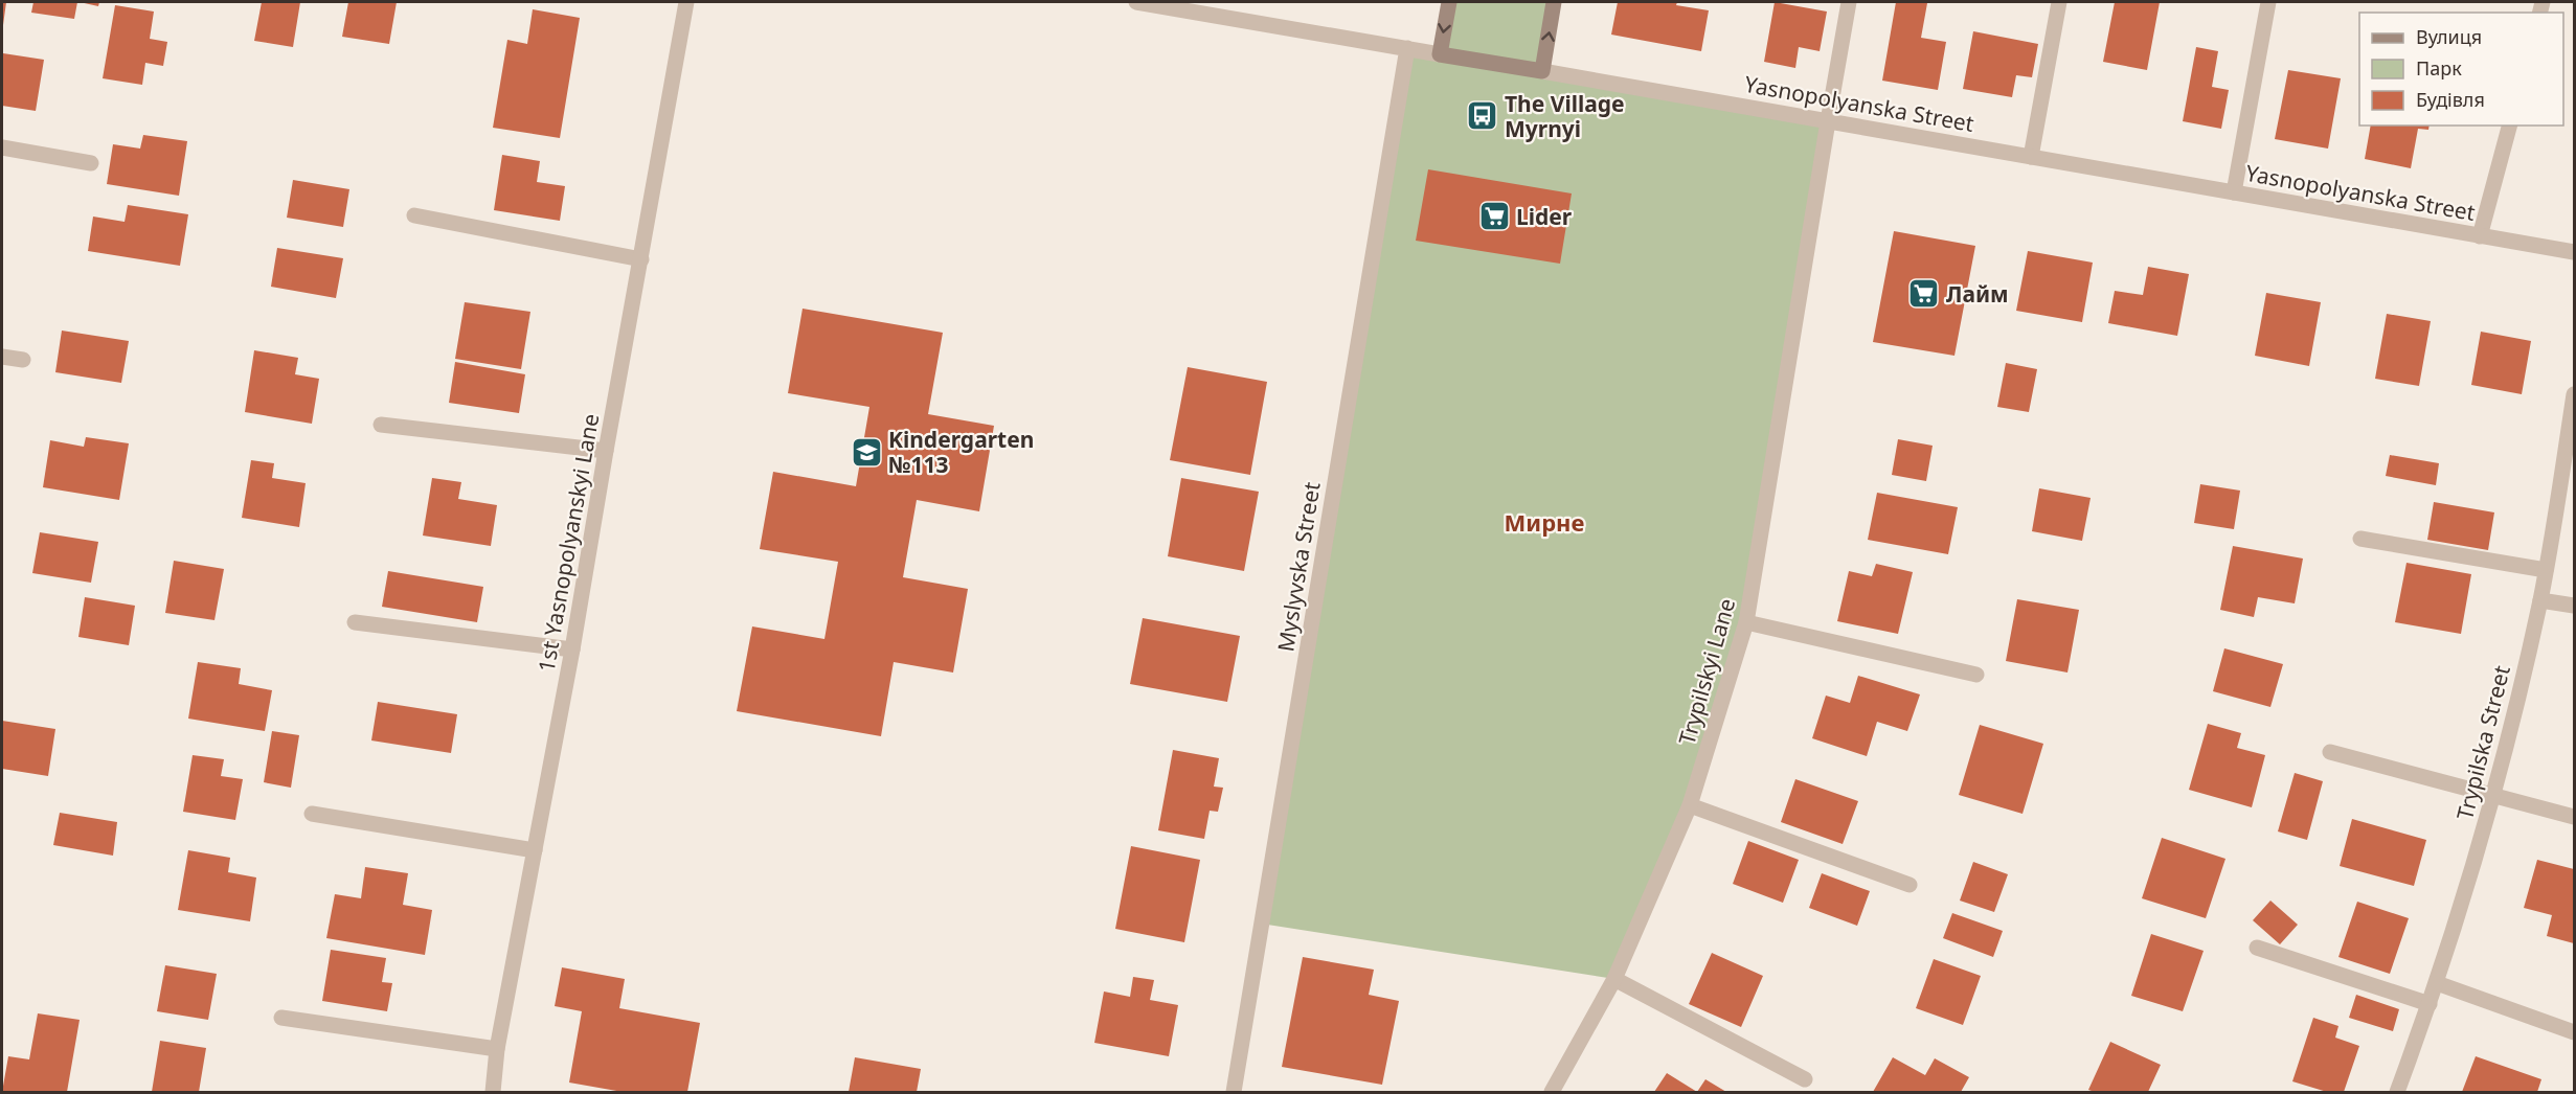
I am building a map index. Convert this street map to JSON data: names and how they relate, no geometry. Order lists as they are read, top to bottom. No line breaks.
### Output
{"streets":{"street":["Yasnopolyanska Street","1st Yasnopolyanskyi Lane","Myslyvska Street","Trypilskyi Lane","Trypilska Street"]},"crossings":[["Yasnopolyanska Street","Myslyvska Street"],["Yasnopolyanska Street","Trypilskyi Lane"]],"districts":["Мирне"],"places":{"bus stop":["The Village Myrnyi"],"supermarket":["Lider","Лайм"],"school or university":["Kindergarten №113"]},"legend":["Вулиця","Парк","Будівля"]}
